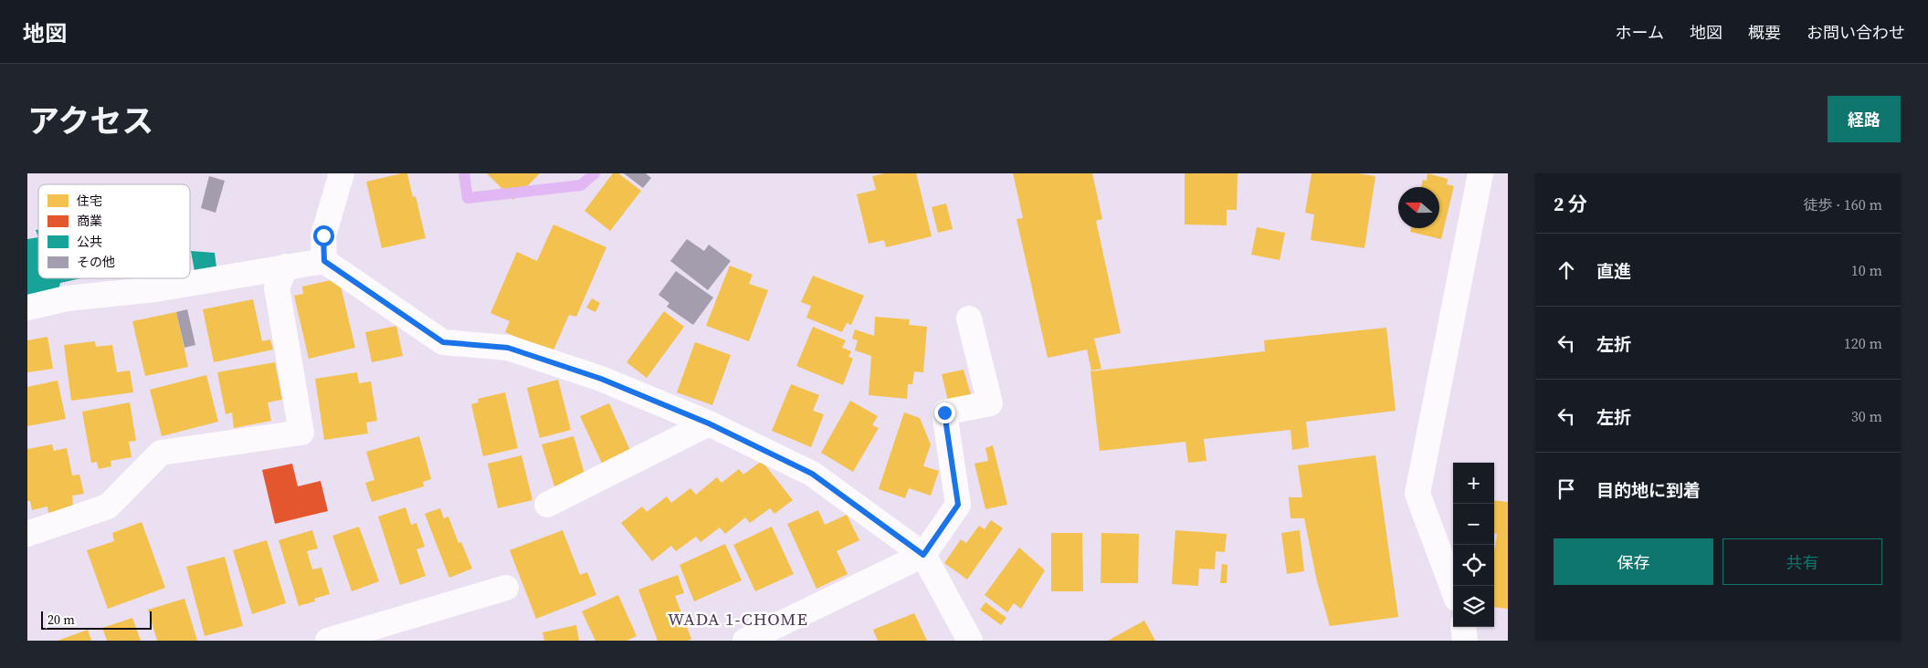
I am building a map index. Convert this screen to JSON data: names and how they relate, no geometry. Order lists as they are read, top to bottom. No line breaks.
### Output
{"districts":["WADA 1-CHOME"],"legend":["住宅","商業","公共","その他"],"scale_bar":"20 m","north":"left","page":{"header":"地図","nav":["ホーム","地図","概要","お問い合わせ"],"title":"アクセス","buttons":["経路",["保存","共有"]],"heading":["2 分","徒歩 · 160 m"],"list":[["直進","10 m"],["左折","120 m"],["左折","30 m"],"目的地に到着"],"map_buttons":["+","−"],"scale":"20 m"}}
